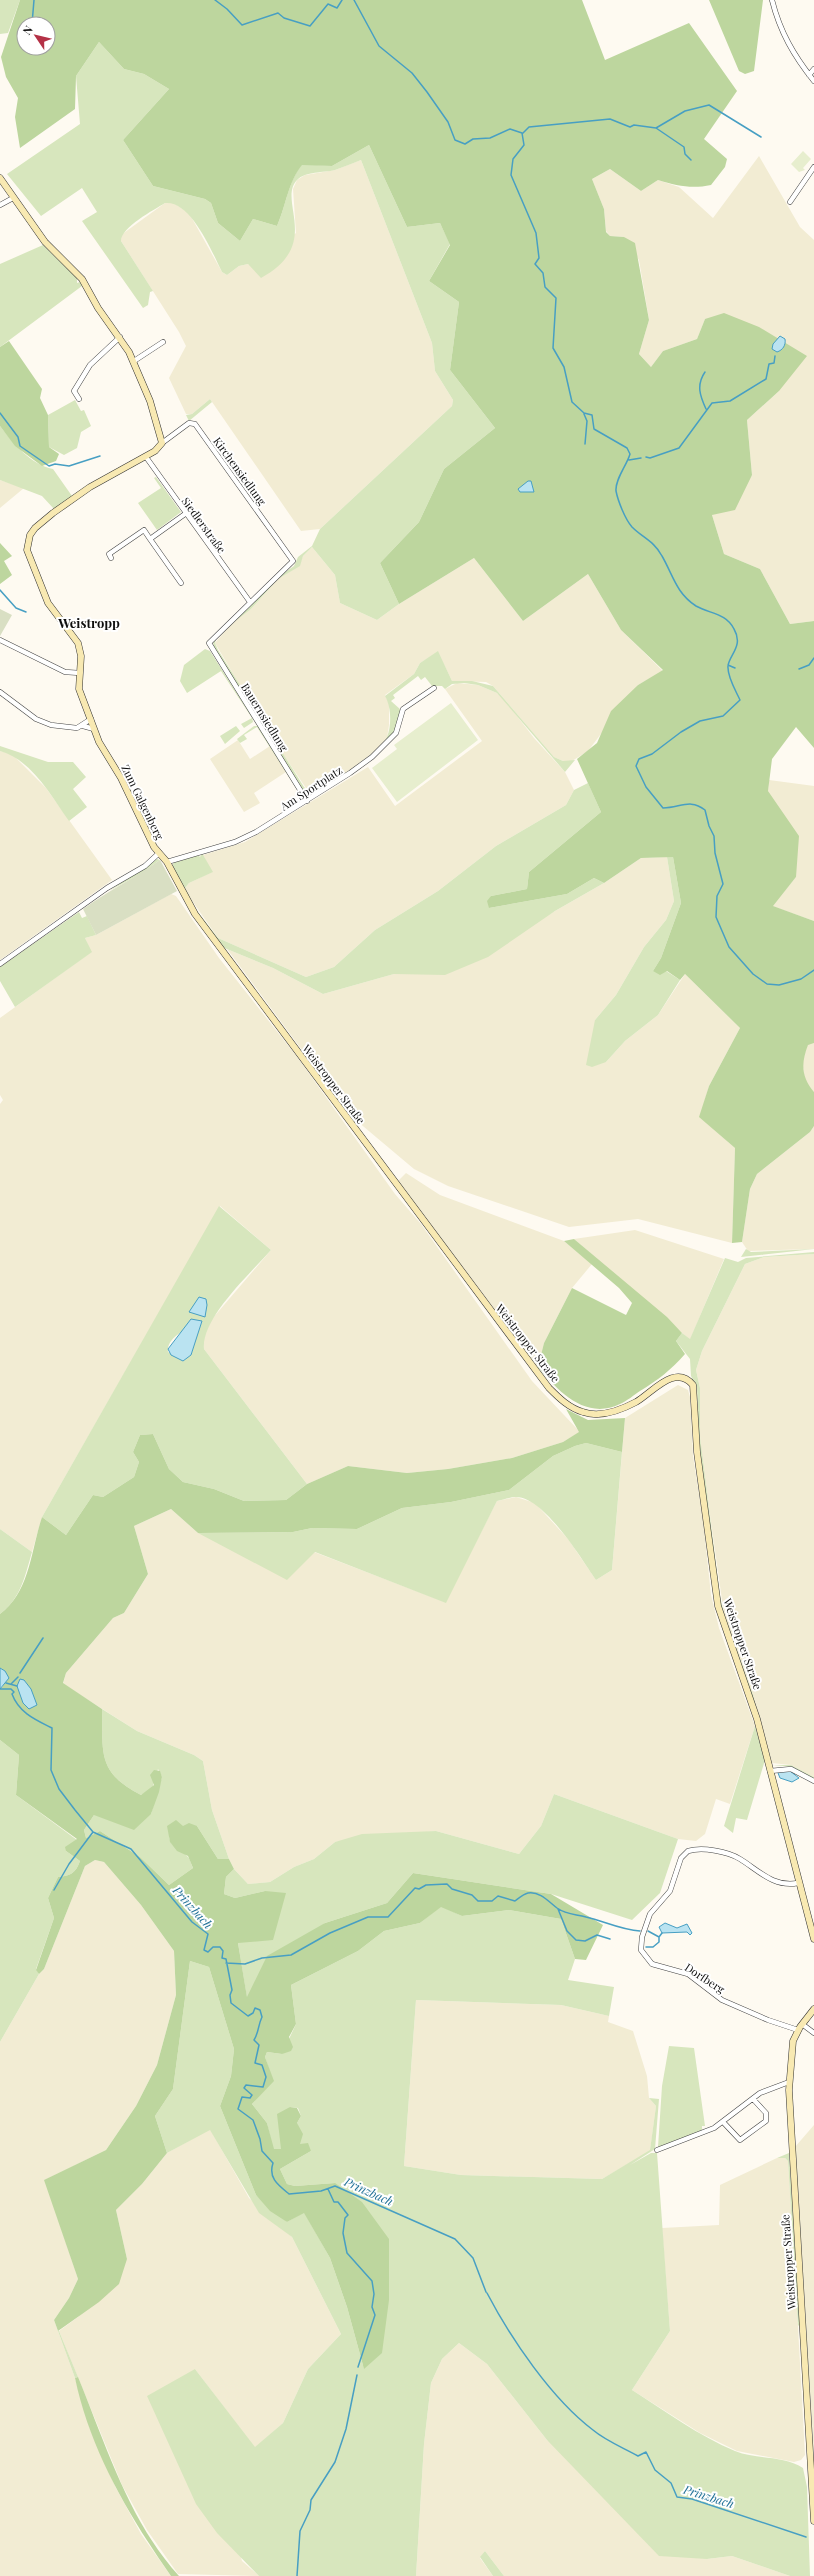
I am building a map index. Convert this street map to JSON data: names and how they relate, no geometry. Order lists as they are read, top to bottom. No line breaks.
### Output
{"streets":{"street":["Kirchensiedlung","Siedlerstraße","Bauernsiedlung","Am Sportplatz","Zum Galgenberg","Weistropper Straße","Dorfberg"]},"crossings":[["Kirchensiedlung","Siedlerstraße"],["Kirchensiedlung","Bauernsiedlung"],["Siedlerstraße","Bauernsiedlung"],["Bauernsiedlung","Am Sportplatz"],["Am Sportplatz","Zum Galgenberg"],["Zum Galgenberg","Weistropper Straße"],["Weistropper Straße","Dorfberg"]],"districts":["Weistropp"],"water":["Prinzbach"],"north":"top left"}
